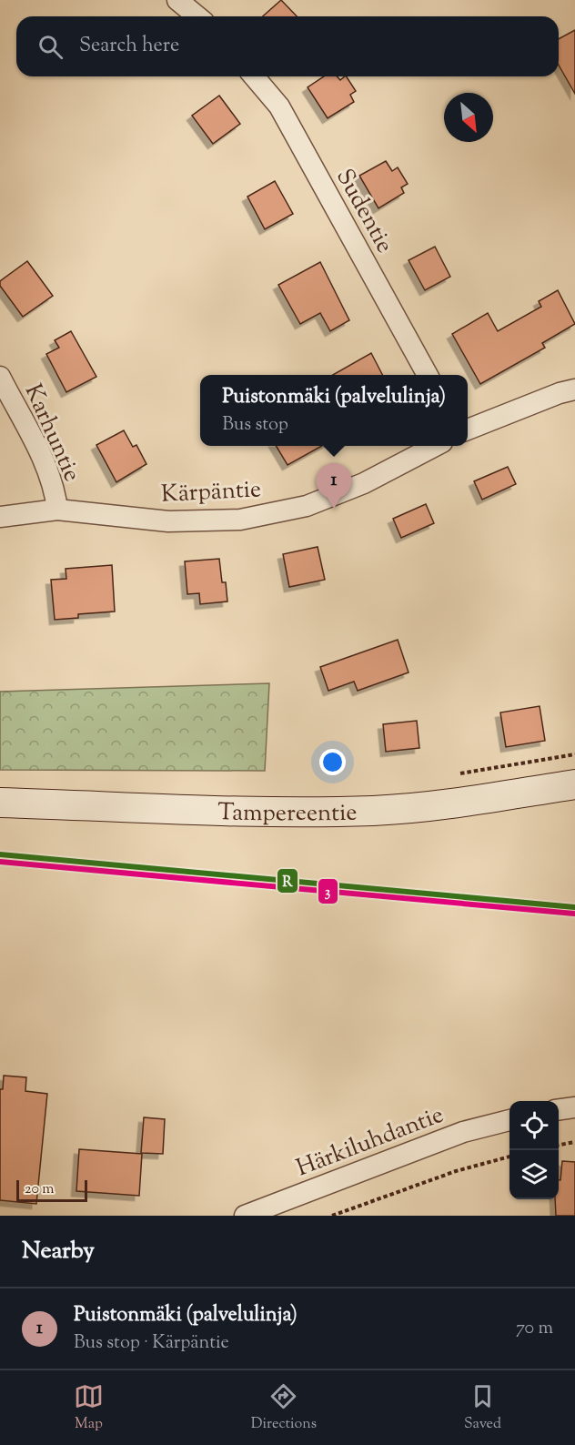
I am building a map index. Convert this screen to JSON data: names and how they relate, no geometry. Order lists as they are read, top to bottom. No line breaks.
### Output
{"streets":{"main road":["Tampereentie"],"street":["Sudentie","Karhuntie","Kärpäntie","Härkiluhdantie"]},"crossings":[["Karhuntie","Kärpäntie"]],"lines":["transit line R","transit line 3"],"scale_bar":"20 m","north":"bottom right","page":{"search":"Search here","popup":["Puistonmäki (palvelulinja)","Bus stop"],"pins":"1","scale":"20 m","heading":"Nearby","list":[{"mark":"1","name":"Puistonmäki (palvelulinja)","note":"Bus stop · Kärpäntie","value":"70 m"}],"nav":["Map","Directions","Saved"]}}
